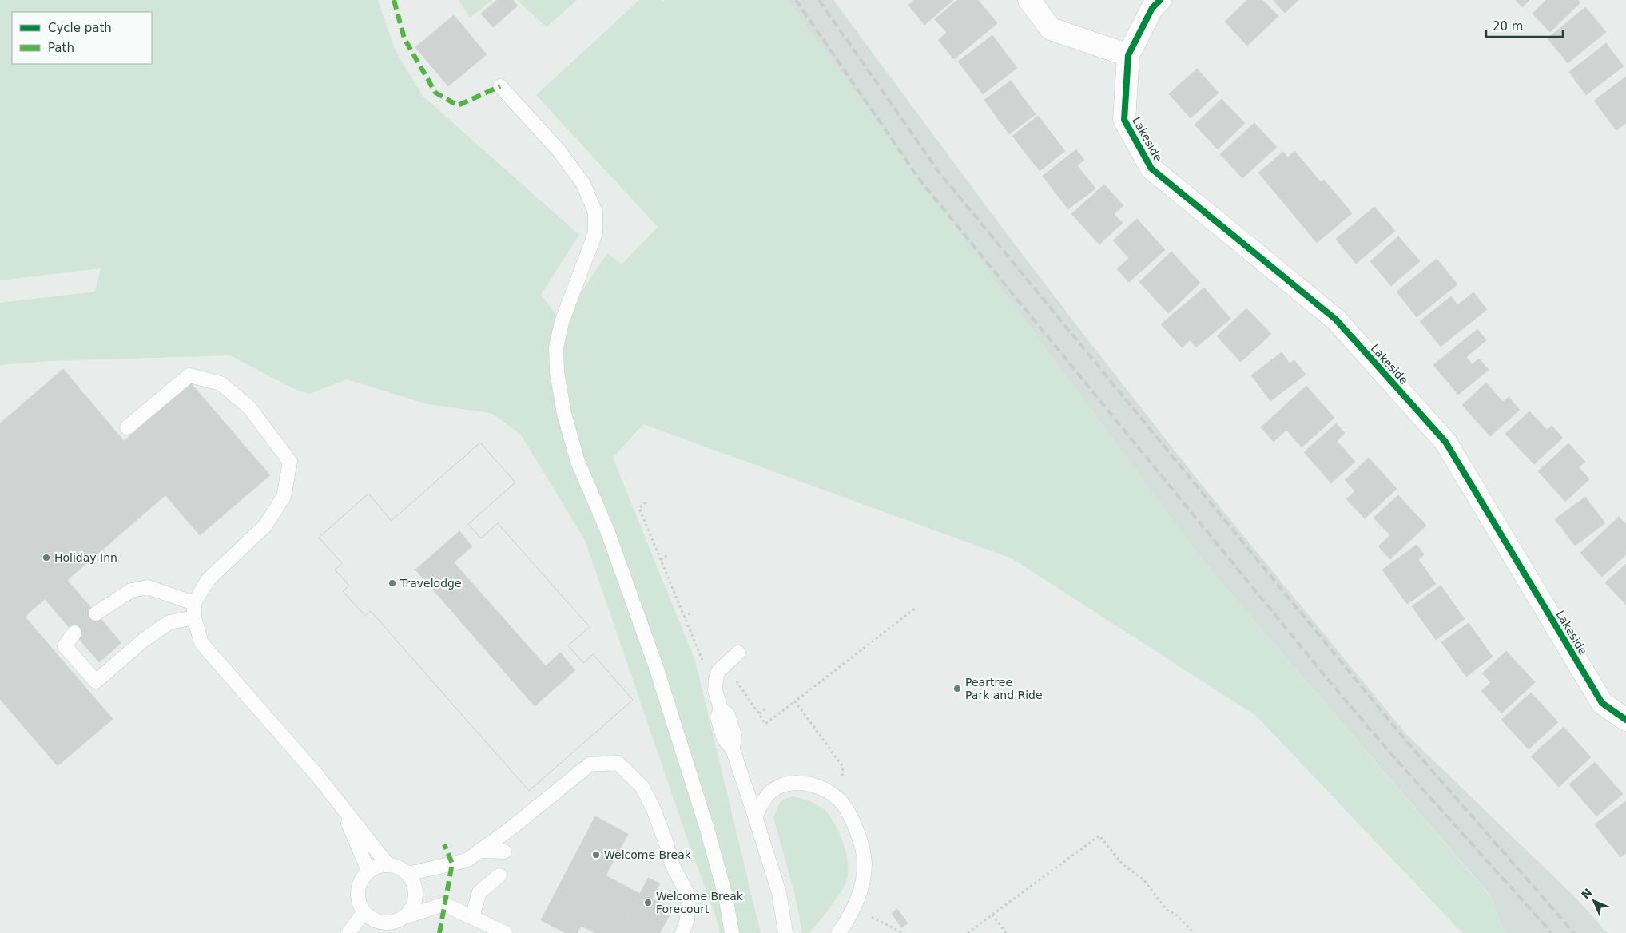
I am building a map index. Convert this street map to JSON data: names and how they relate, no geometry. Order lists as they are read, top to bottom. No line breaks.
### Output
{"streets":{"street":["Lakeside"]},"places":["Holiday Inn","Travelodge","Peartree Park and Ride","Welcome Break","Welcome Break Forecourt"],"legend":["Cycle path","Path"],"scale_bar":"20 m","north":"top left"}
